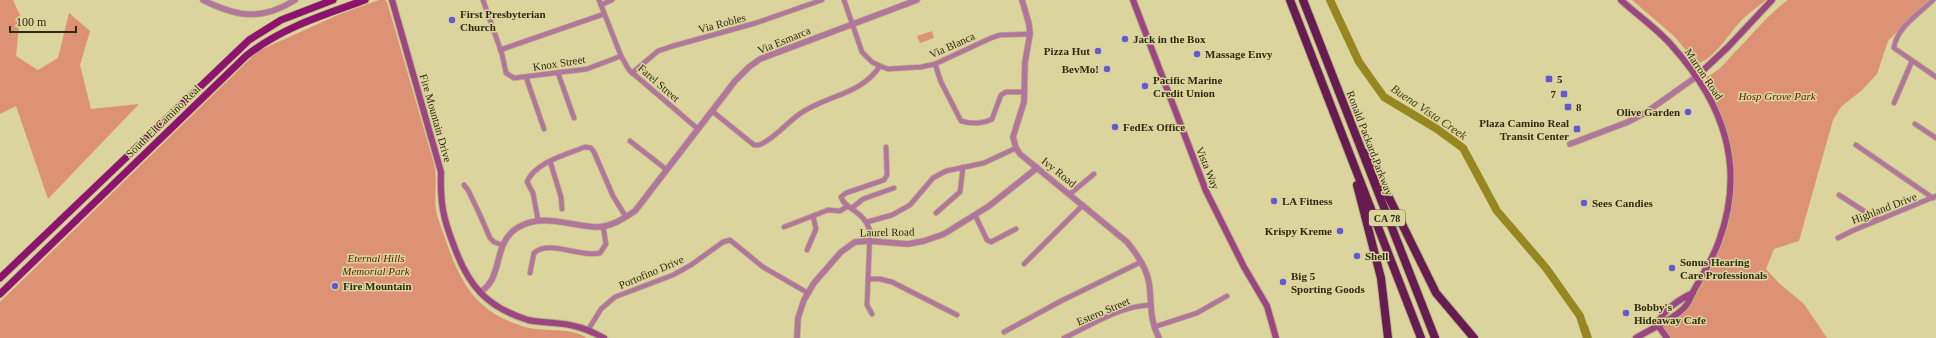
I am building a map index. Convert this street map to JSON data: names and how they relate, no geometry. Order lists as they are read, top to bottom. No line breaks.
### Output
{"streets":{"highway":["Ronald Packard Parkway","CA 78"],"main road":["Marron Road","Fire Mountain Drive","South El Camino Real","Vista Way"],"street":["Via Robles","Via Esmarca","Via Blanca","Knox Street","Farel Street","Ivy Road","Highland Drive","Laurel Road","Portofino Drive","Estero Street"]},"crossings":[["Via Robles","Farel Street"],["Via Esmarca","Farel Street"],["Knox Street","Farel Street"],["Fire Mountain Drive","Portofino Drive"],["Ivy Road","Laurel Road"],["Ivy Road","Estero Street"],["Laurel Road","Portofino Drive"]],"water":["Buena Vista Creek"],"parks":["Hosp Grove Park","Eternal Hills Memorial Park"],"places":{"other":["First Presbyterian Church","Jack in the Box","Pizza Hut","Massage Envy","BevMo!","Pacific Marine Credit Union","Olive Garden","FedEx Office","LA Fitness","Sees Candies","Krispy Kreme","Shell","Sonus Hearing Care Professionals","Big 5 Sporting Goods","Fire Mountain","Bobby's Hideaway Cafe"],"transit":["5","7","8","Plaza Camino Real Transit Center"]},"scale_bar":"100 m"}
